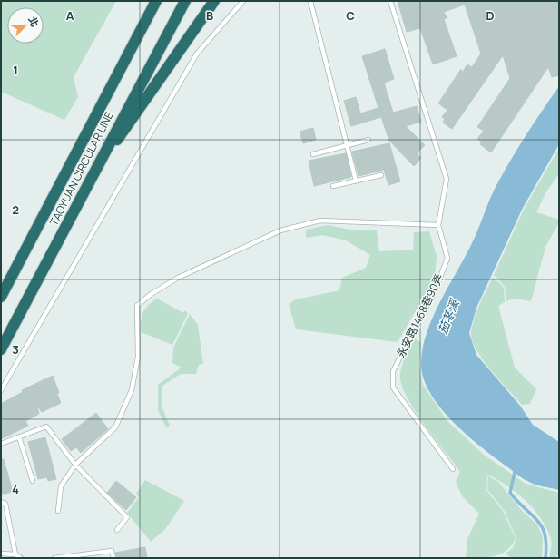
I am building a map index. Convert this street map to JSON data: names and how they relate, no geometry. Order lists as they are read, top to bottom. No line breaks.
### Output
{"streets":{"highway":["TAOYUAN CIRCULAR LINE"],"lane":["永安路1468巷90弄"]},"water":["茄苳溪"],"north":"top right","grid":{"columns":["A","B","C","D"],"rows":["1","2","3","4"]}}
